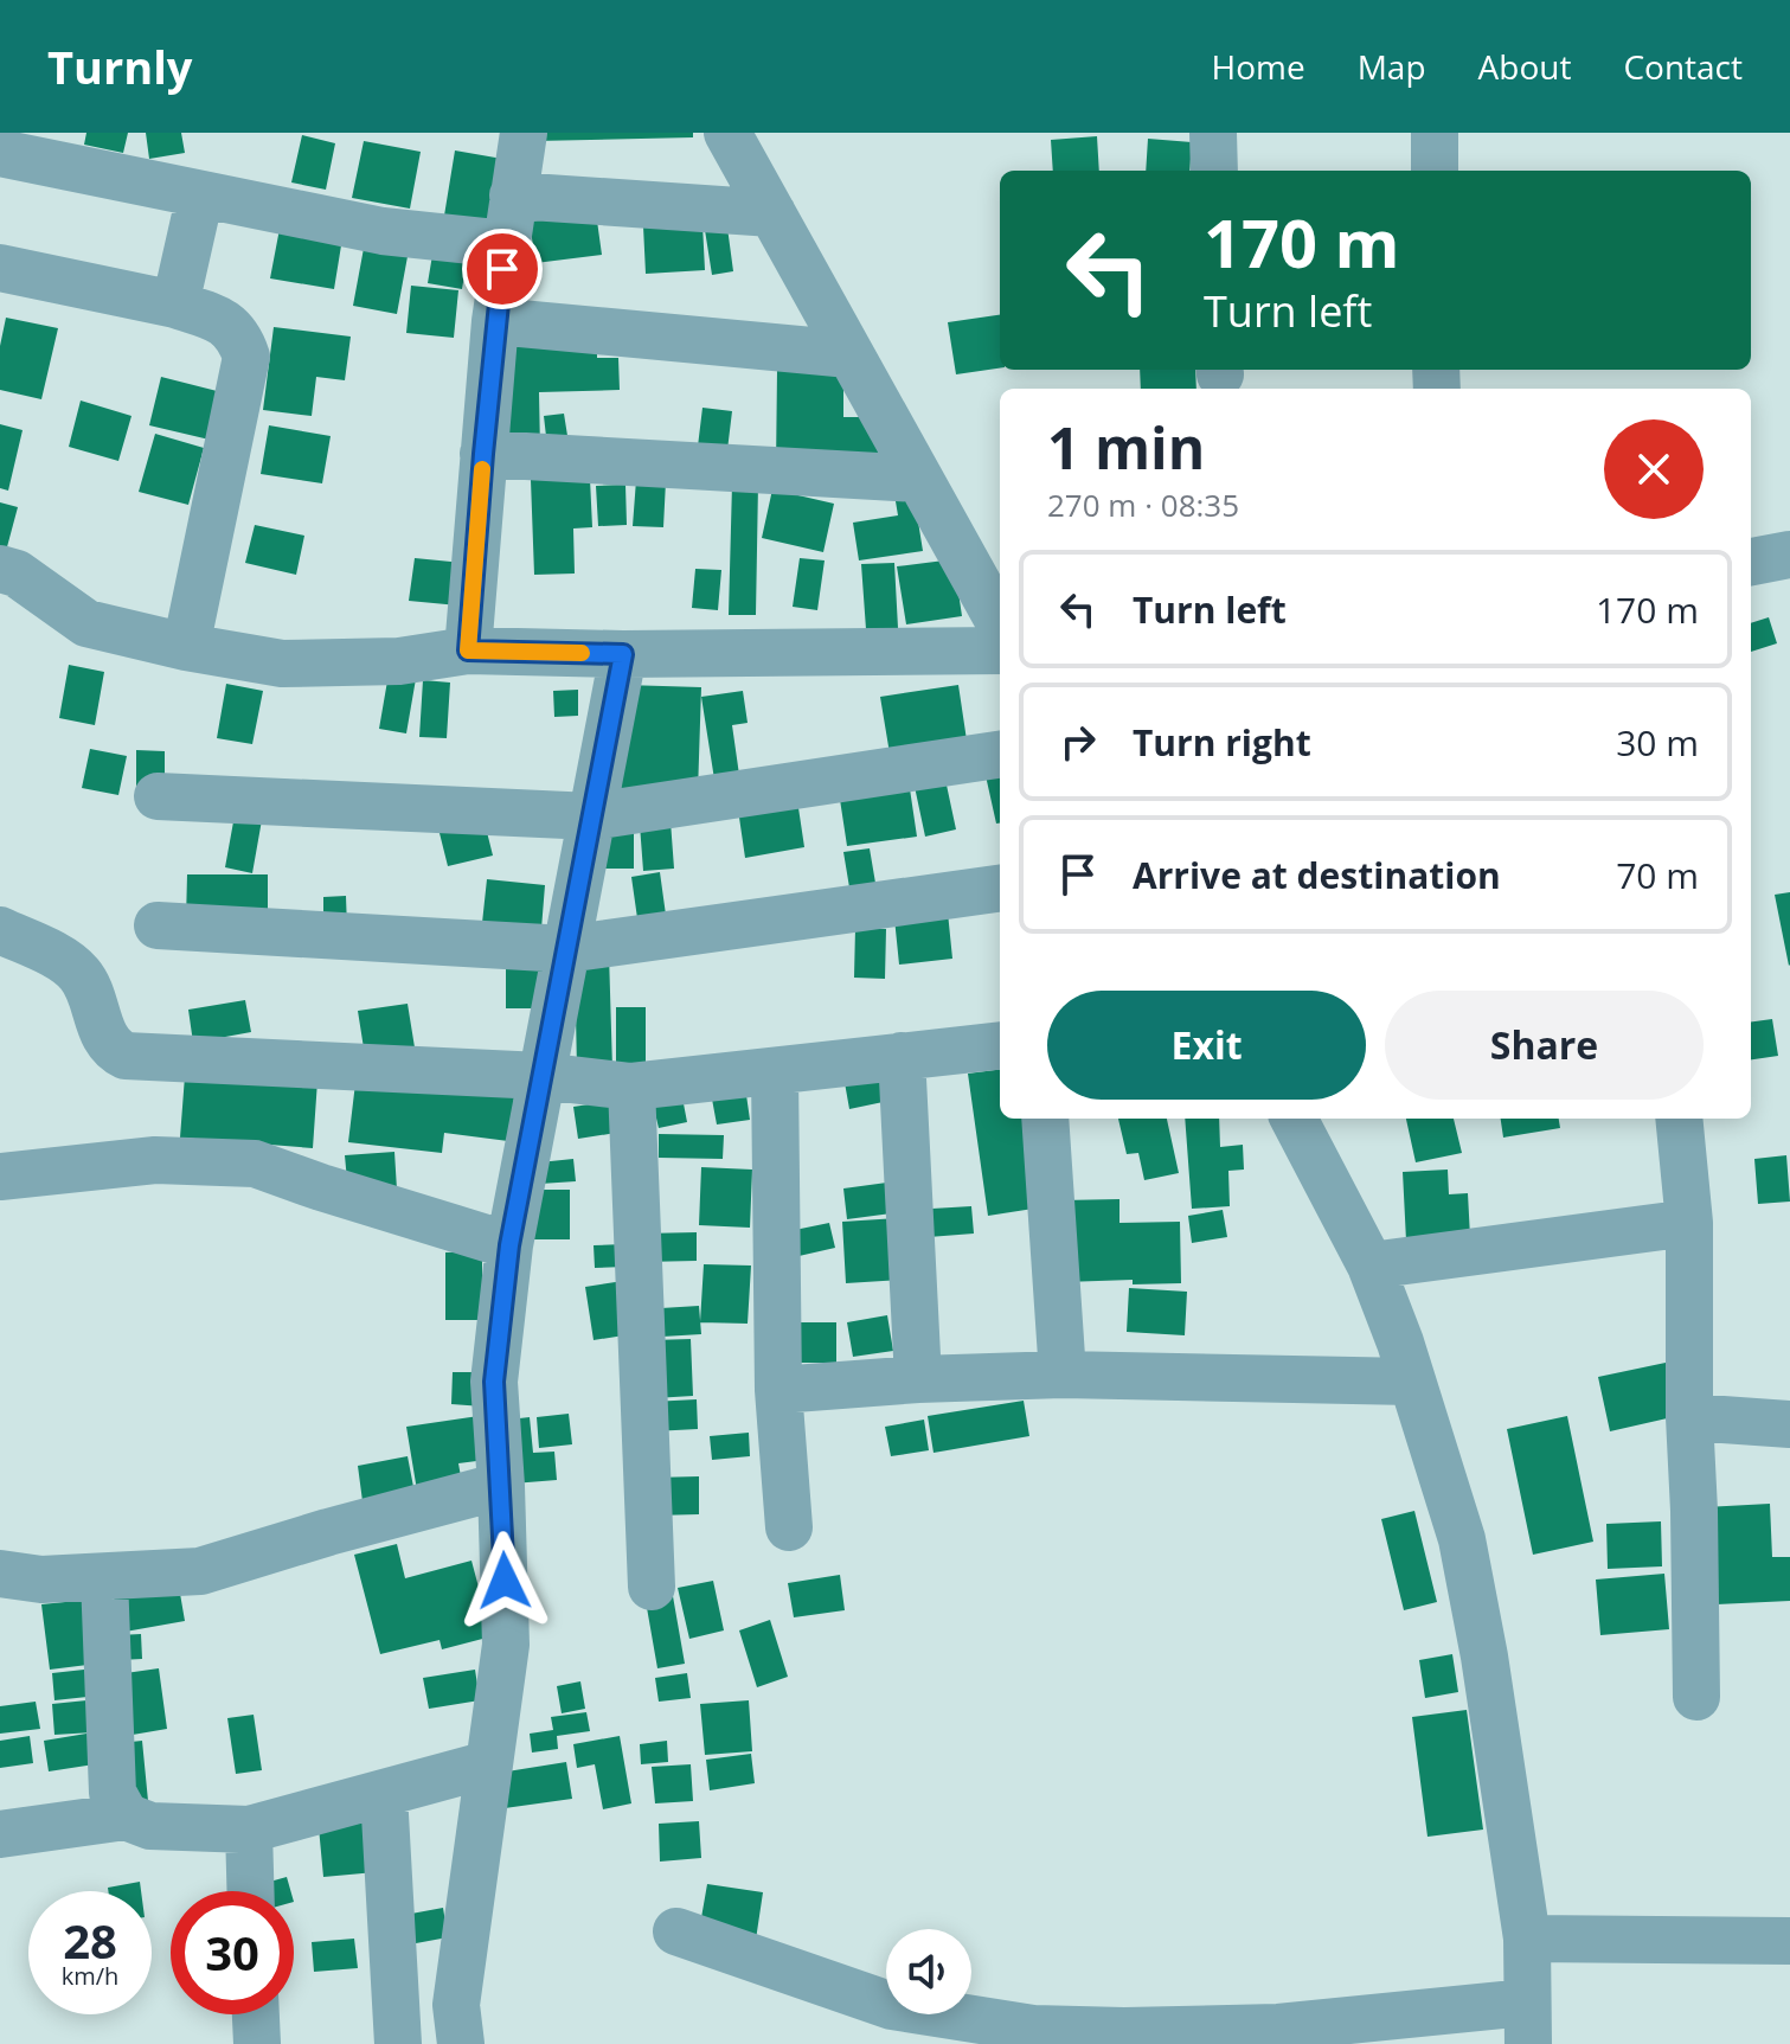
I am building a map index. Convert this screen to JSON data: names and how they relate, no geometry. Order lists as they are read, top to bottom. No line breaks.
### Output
{"page":{"header":"Turnly","nav":["Home","Map","About","Contact"],"turn":["170 m","Turn left"],"heading":["1 min","270 m · 08:35"],"list":[{"name":"Turn left","value":"170 m"},{"name":"Turn right","value":"30 m"},{"name":"Arrive at destination","value":"70 m"}],"buttons":["Exit","Share"],"speed":"28 km/h","limit":"30"}}
